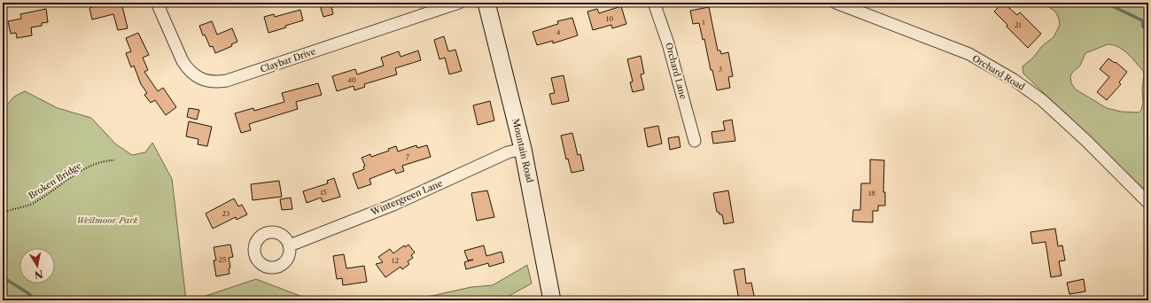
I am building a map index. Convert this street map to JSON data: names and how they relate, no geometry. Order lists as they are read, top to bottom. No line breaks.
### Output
{"streets":{"main road":["Mountain Road"],"street":["Claybar Drive","Orchard Lane","Orchard Road","Wintergreen Lane"],"path":["Broken Bridge"]},"crossings":[["Mountain Road","Wintergreen Lane"]],"parks":["Westmoor Park"],"house_numbers":["10","1","21","4","3","40","7","15","18","23","25","12"],"north":"bottom"}
